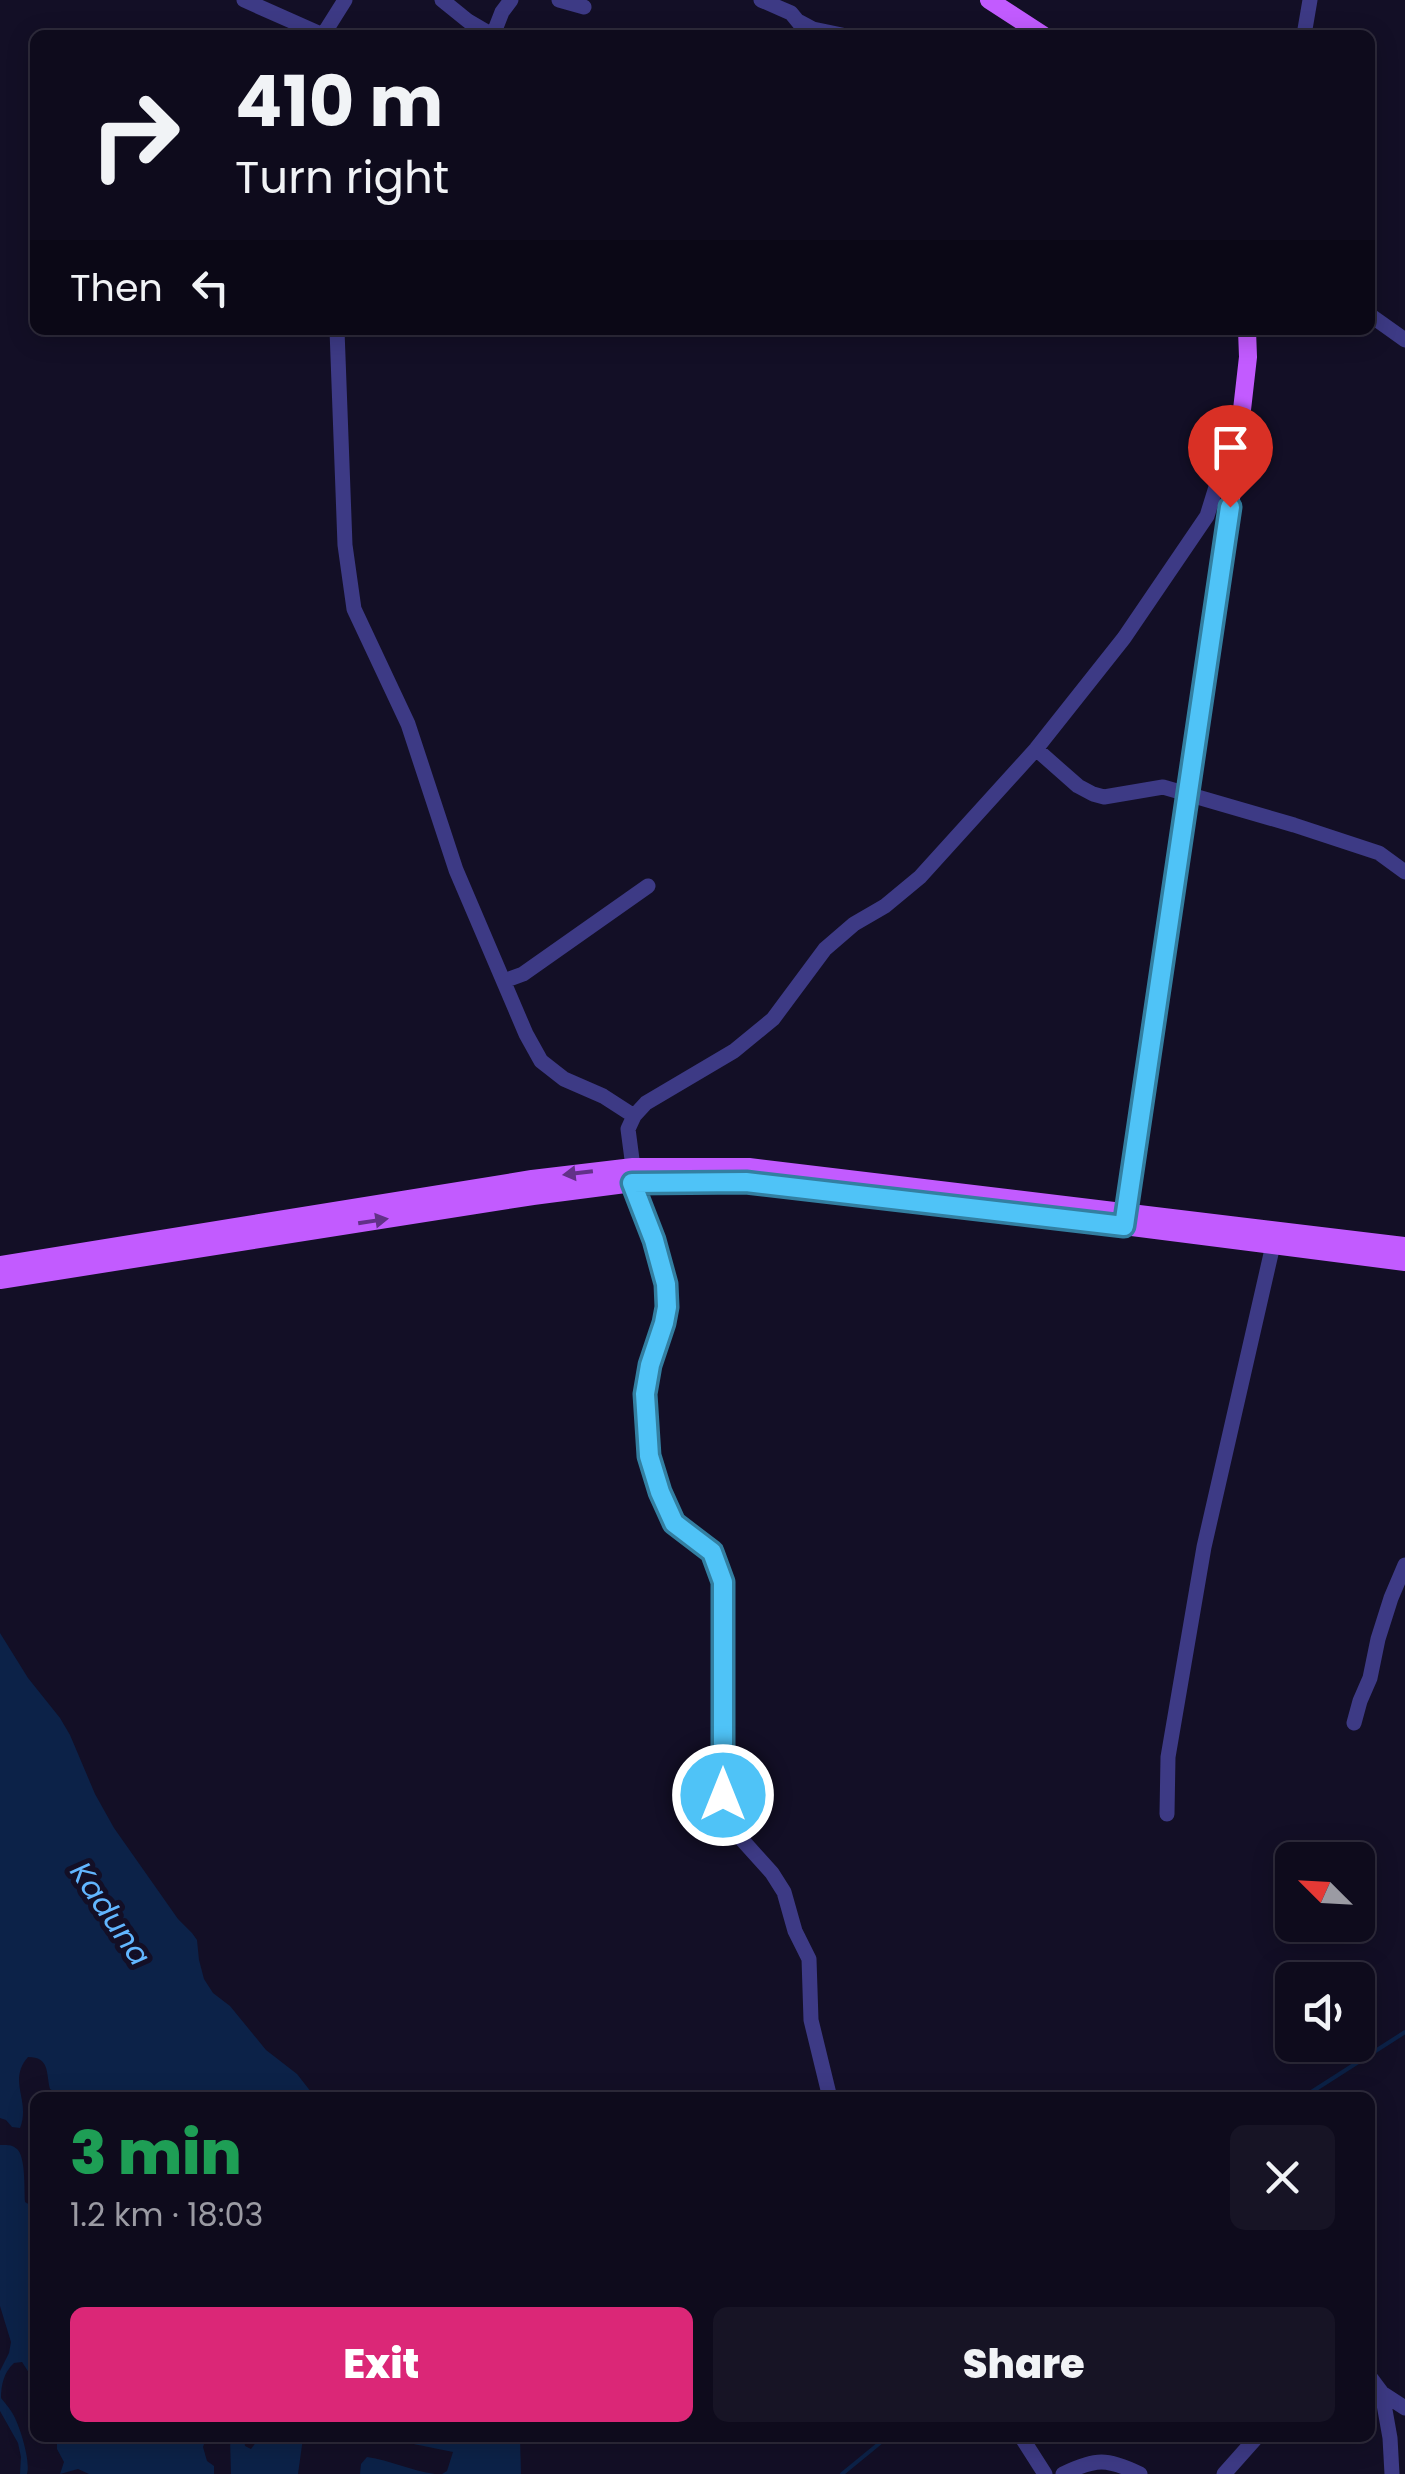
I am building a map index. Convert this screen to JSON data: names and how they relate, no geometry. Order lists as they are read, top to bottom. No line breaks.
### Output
{"water":["Kaduna"],"north":"top left","page":{"turn":["410 m","Turn right"],"then":"Then","heading":["3 min","1.2 km · 18:03"],"buttons":["Exit","Share"]}}
